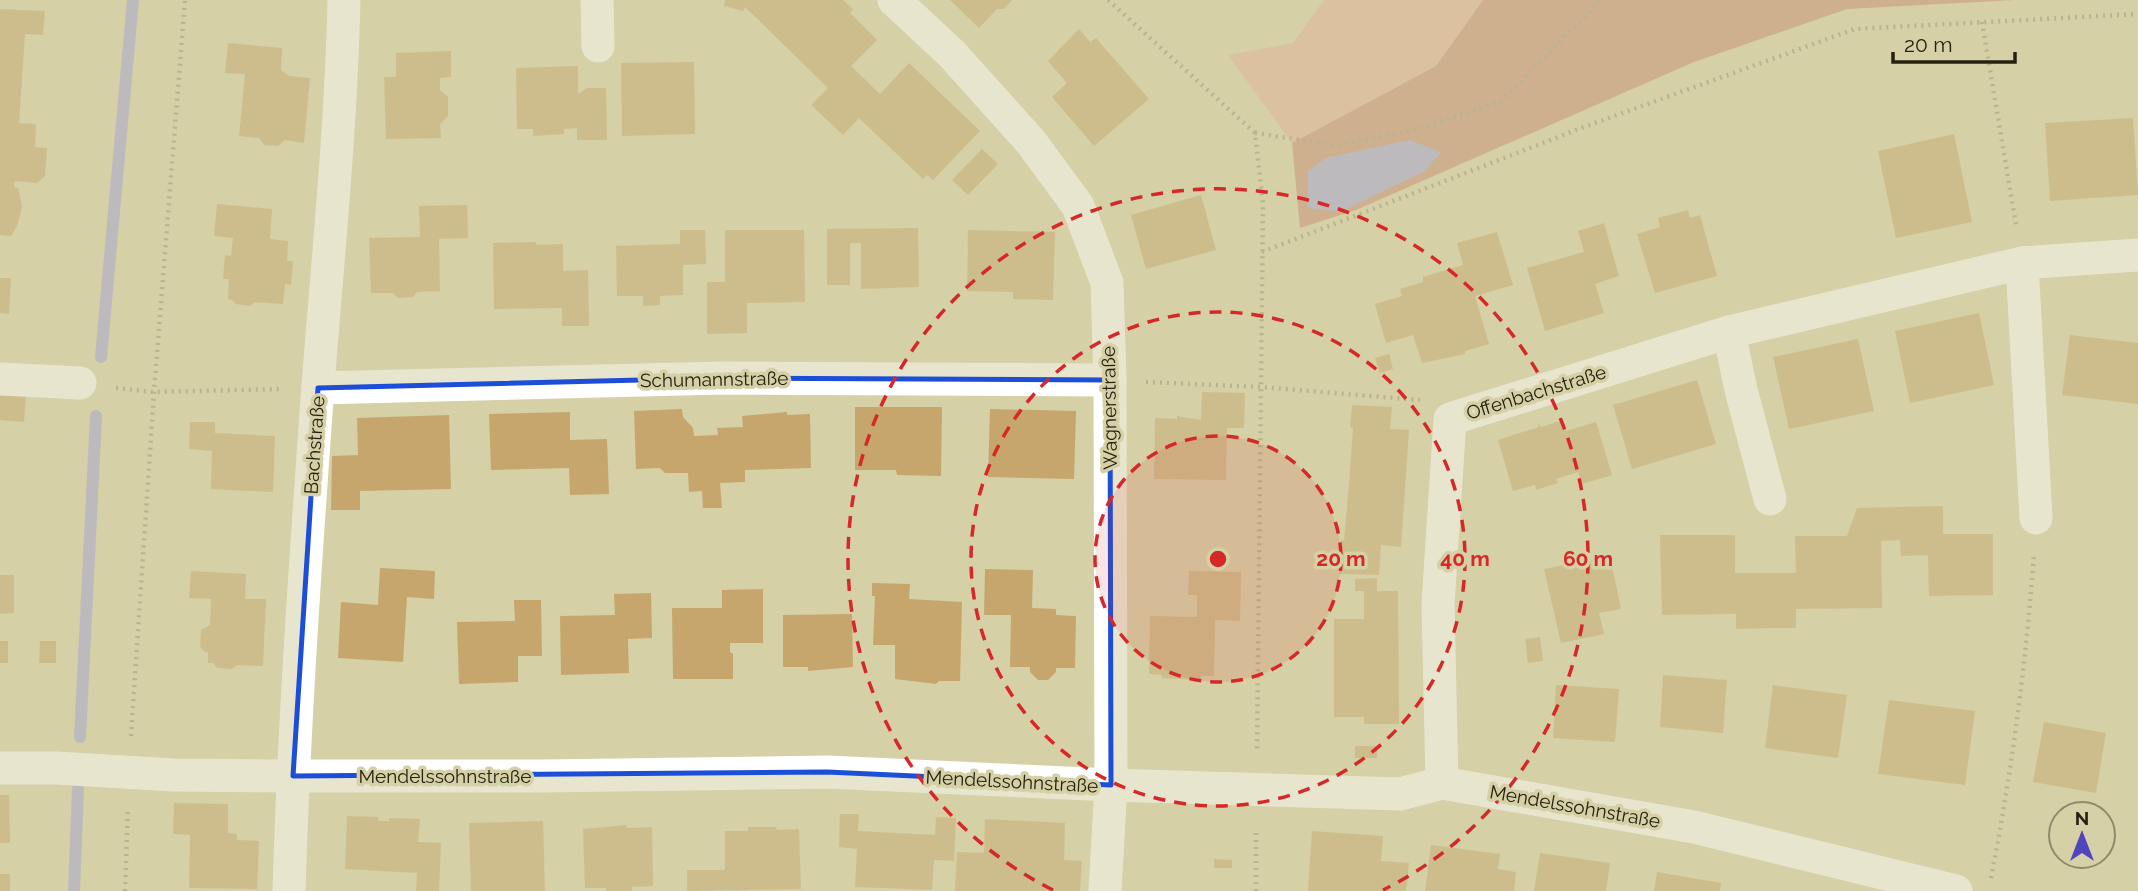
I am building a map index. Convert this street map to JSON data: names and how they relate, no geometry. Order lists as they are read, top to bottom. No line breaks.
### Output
{"streets":{"street":["Schumannstraße","Offenbachstraße","Wagnerstraße","Bachstraße","Mendelssohnstraße"]},"crossings":[["Schumannstraße","Wagnerstraße"],["Schumannstraße","Bachstraße"],["Offenbachstraße","Mendelssohnstraße"],["Wagnerstraße","Mendelssohnstraße"],["Bachstraße","Mendelssohnstraße"]],"scale_bar":"20 m","north":"top","rings":["20 m","40 m","60 m"]}
